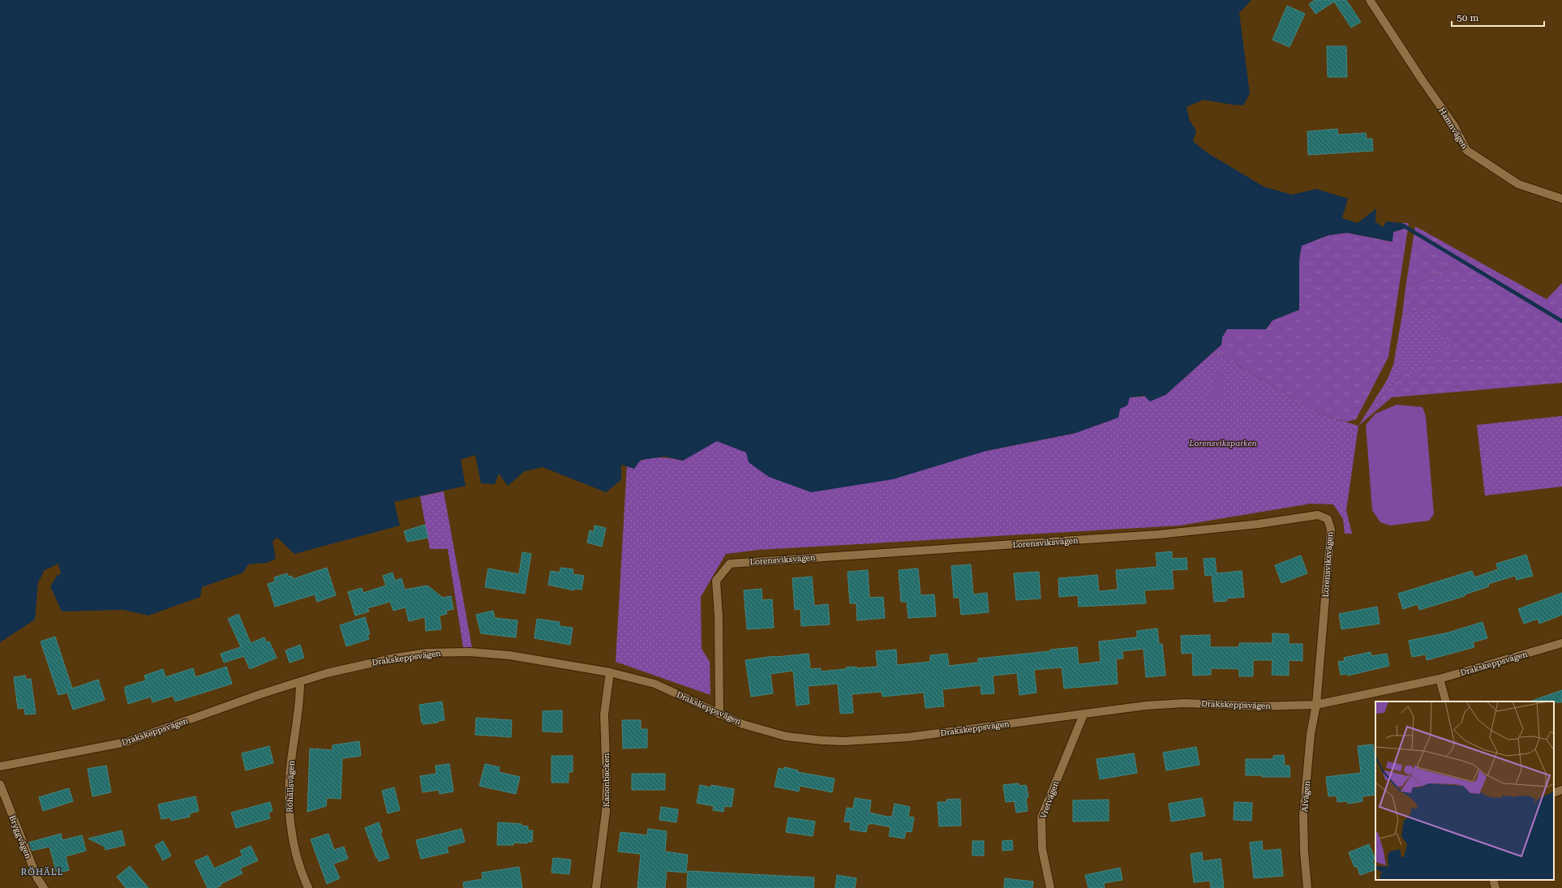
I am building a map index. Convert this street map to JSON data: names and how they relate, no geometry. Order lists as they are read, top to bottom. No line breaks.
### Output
{"streets":{"street":["Hamnvägen","Lorensviksvägen","Drakskeppsvägen","Kanonbacken","Röhällsvägen","Alvägen","Vretvägen","Bryggvägen"]},"crossings":[["Lorensviksvägen","Drakskeppsvägen"],["Lorensviksvägen","Alvägen"],["Drakskeppsvägen","Kanonbacken"],["Drakskeppsvägen","Röhällsvägen"],["Drakskeppsvägen","Alvägen"],["Drakskeppsvägen","Vretvägen"]],"districts":["RÖHÄLL"],"parks":["Lorensviksparken"],"scale_bar":"50 m"}
